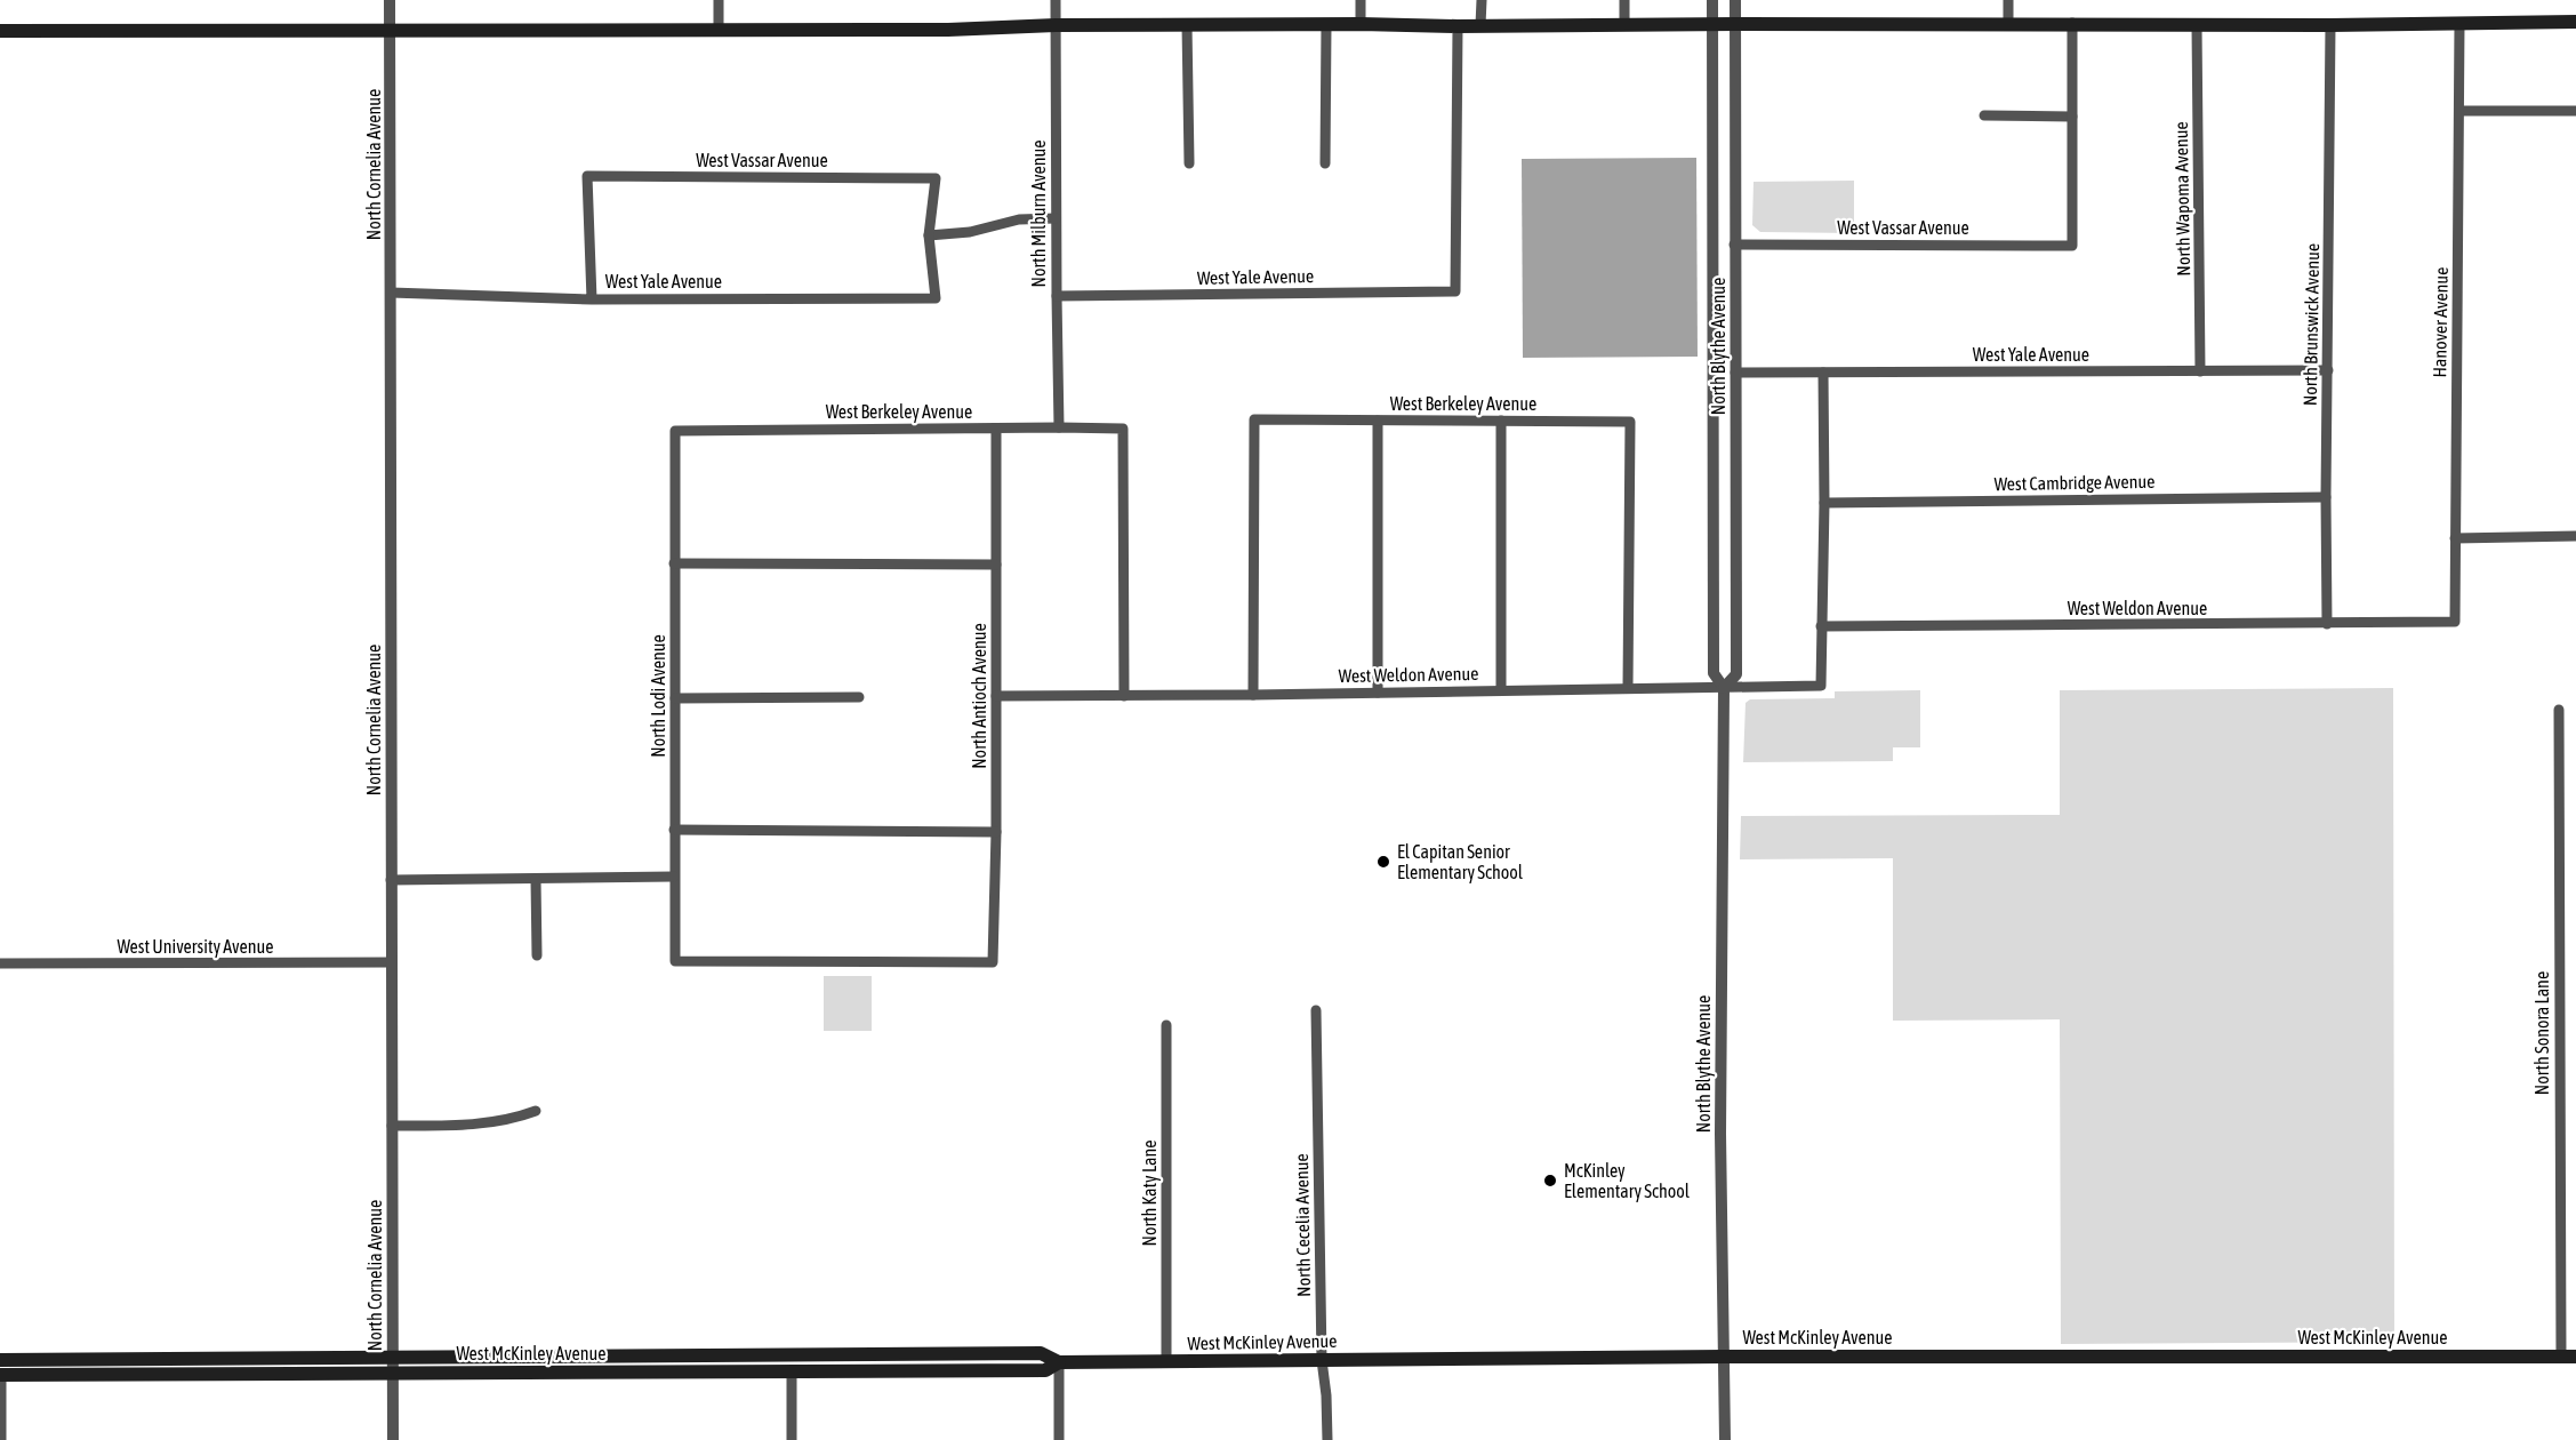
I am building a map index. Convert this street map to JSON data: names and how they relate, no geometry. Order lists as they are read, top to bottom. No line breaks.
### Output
{"streets":{"main road":["West McKinley Avenue"],"street":["West Vassar Avenue","North Cornelia Avenue","North Wapoma Avenue","North Milburn Avenue","West Yale Avenue","Hanover Avenue","North Brunswick Avenue","North Blythe Avenue","West Berkeley Avenue","West Cambridge Avenue","West Weldon Avenue","North Lodi Avenue","North Antioch Avenue","West University Avenue","North Sonora Lane","North Katy Lane","North Cecelia Avenue"]},"crossings":[["West Vassar Avenue","West Yale Avenue"],["West Vassar Avenue","North Blythe Avenue"],["North Cornelia Avenue","West Yale Avenue"],["North Cornelia Avenue","West University Avenue"],["North Cornelia Avenue","West McKinley Avenue"],["North Wapoma Avenue","West Yale Avenue"],["North Milburn Avenue","West Yale Avenue"],["North Milburn Avenue","West Berkeley Avenue"],["West Yale Avenue","North Brunswick Avenue"],["West Yale Avenue","North Blythe Avenue"],["Hanover Avenue","West Weldon Avenue"],["North Brunswick Avenue","West Cambridge Avenue"],["North Brunswick Avenue","West Weldon Avenue"],["North Blythe Avenue","West Weldon Avenue"],["North Blythe Avenue","West McKinley Avenue"],["West Berkeley Avenue","West Weldon Avenue"],["West Berkeley Avenue","North Lodi Avenue"],["West Berkeley Avenue","North Antioch Avenue"],["West Weldon Avenue","North Antioch Avenue"],["North Lodi Avenue","North Antioch Avenue"],["North Sonora Lane","West McKinley Avenue"],["North Katy Lane","West McKinley Avenue"],["North Cecelia Avenue","West McKinley Avenue"]],"places":["El Capitan Senior Elementary School","McKinley Elementary School"]}
